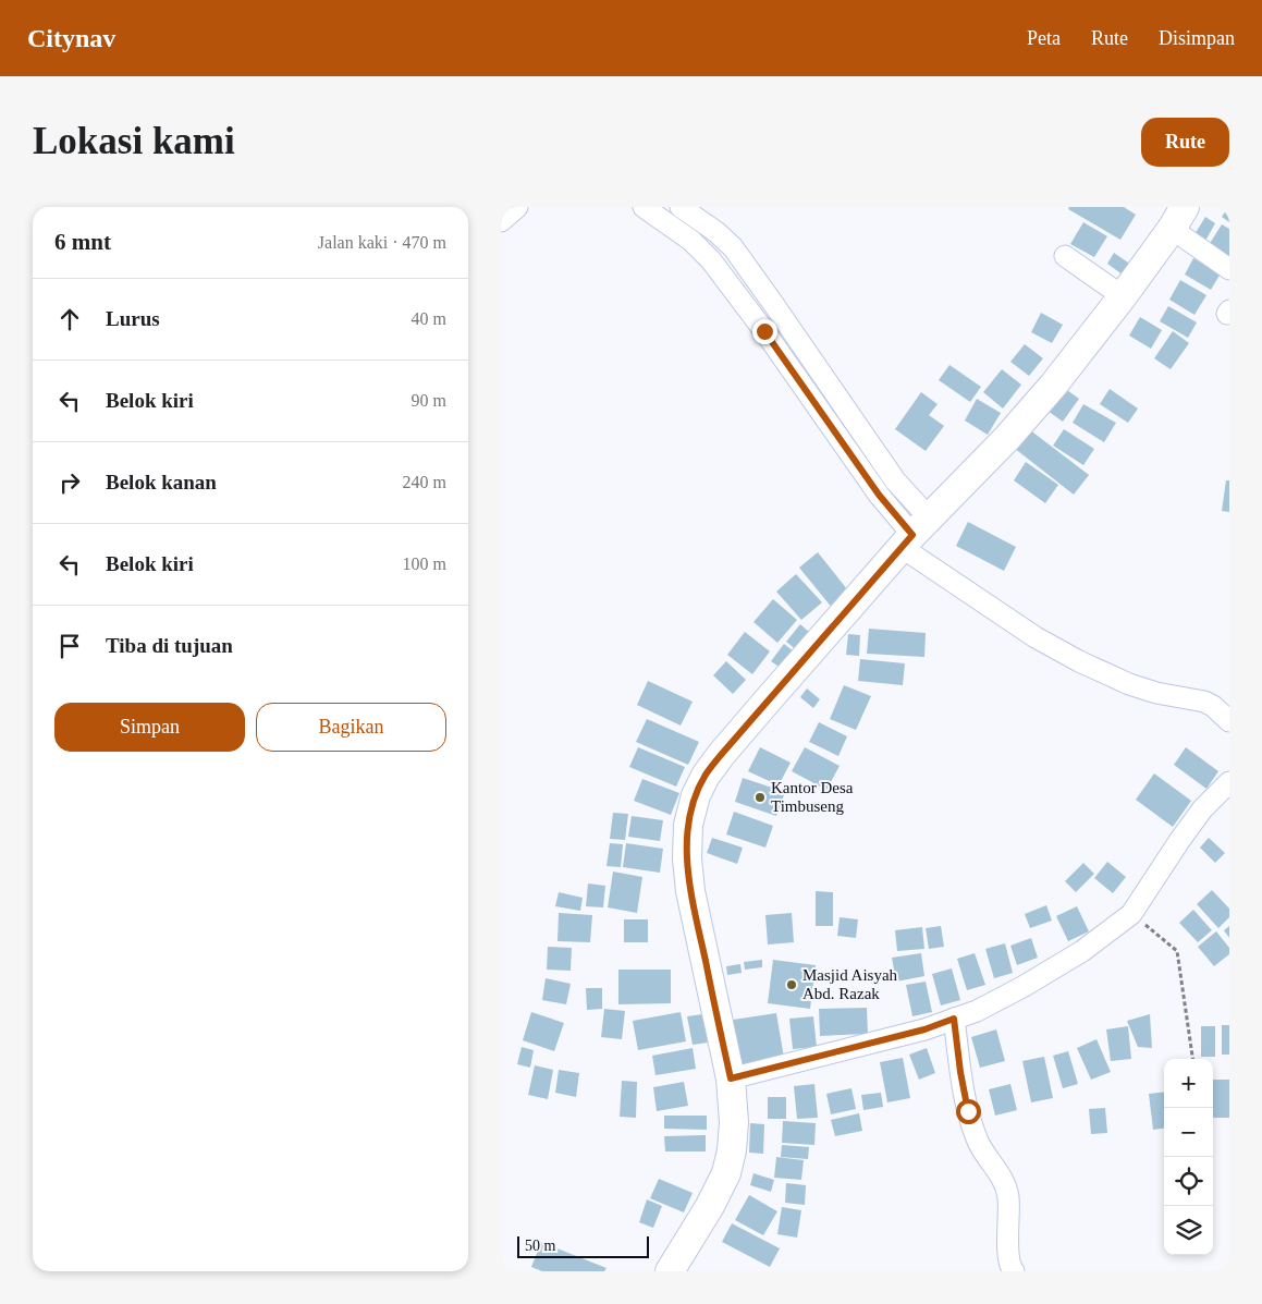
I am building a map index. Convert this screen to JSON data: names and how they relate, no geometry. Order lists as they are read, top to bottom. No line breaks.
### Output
{"places":["Kantor Desa Timbuseng","Masjid Aisyah Abd. Razak"],"scale_bar":"50 m","page":{"header":"Citynav","nav":["Peta","Rute","Disimpan"],"buttons":["Rute",["Simpan","Bagikan"]],"title":"Lokasi kami","heading":["6 mnt","Jalan kaki · 470 m"],"list":[["Lurus","40 m"],["Belok kiri","90 m"],["Belok kanan","240 m"],["Belok kiri","100 m"],"Tiba di tujuan"],"map_buttons":["+","−"],"scale":"50 m"}}
